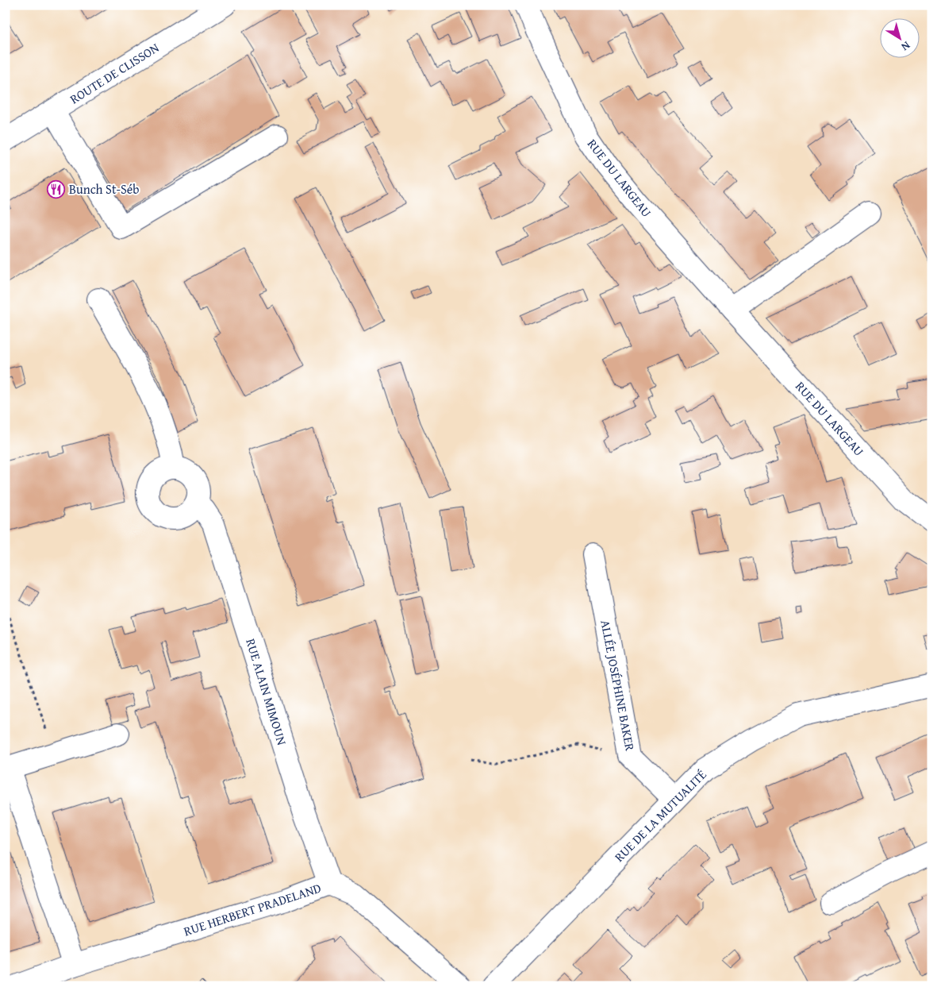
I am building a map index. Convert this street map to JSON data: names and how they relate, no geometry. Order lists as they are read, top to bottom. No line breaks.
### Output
{"streets":{"street":["ROUTE DE CLISSON","RUE DU LARGEAU","ALLÉE JOSÉPHINE BAKER","RUE ALAIN MIMOUN","RUE DE LA MUTUALITÉ","RUE HERBERT PRADELAND"]},"crossings":[["ALLÉE JOSÉPHINE BAKER","RUE DE LA MUTUALITÉ"],["RUE ALAIN MIMOUN","RUE HERBERT PRADELAND"]],"places":{"restaurant":["Bunch St-Séb"]},"north":"bottom right"}
